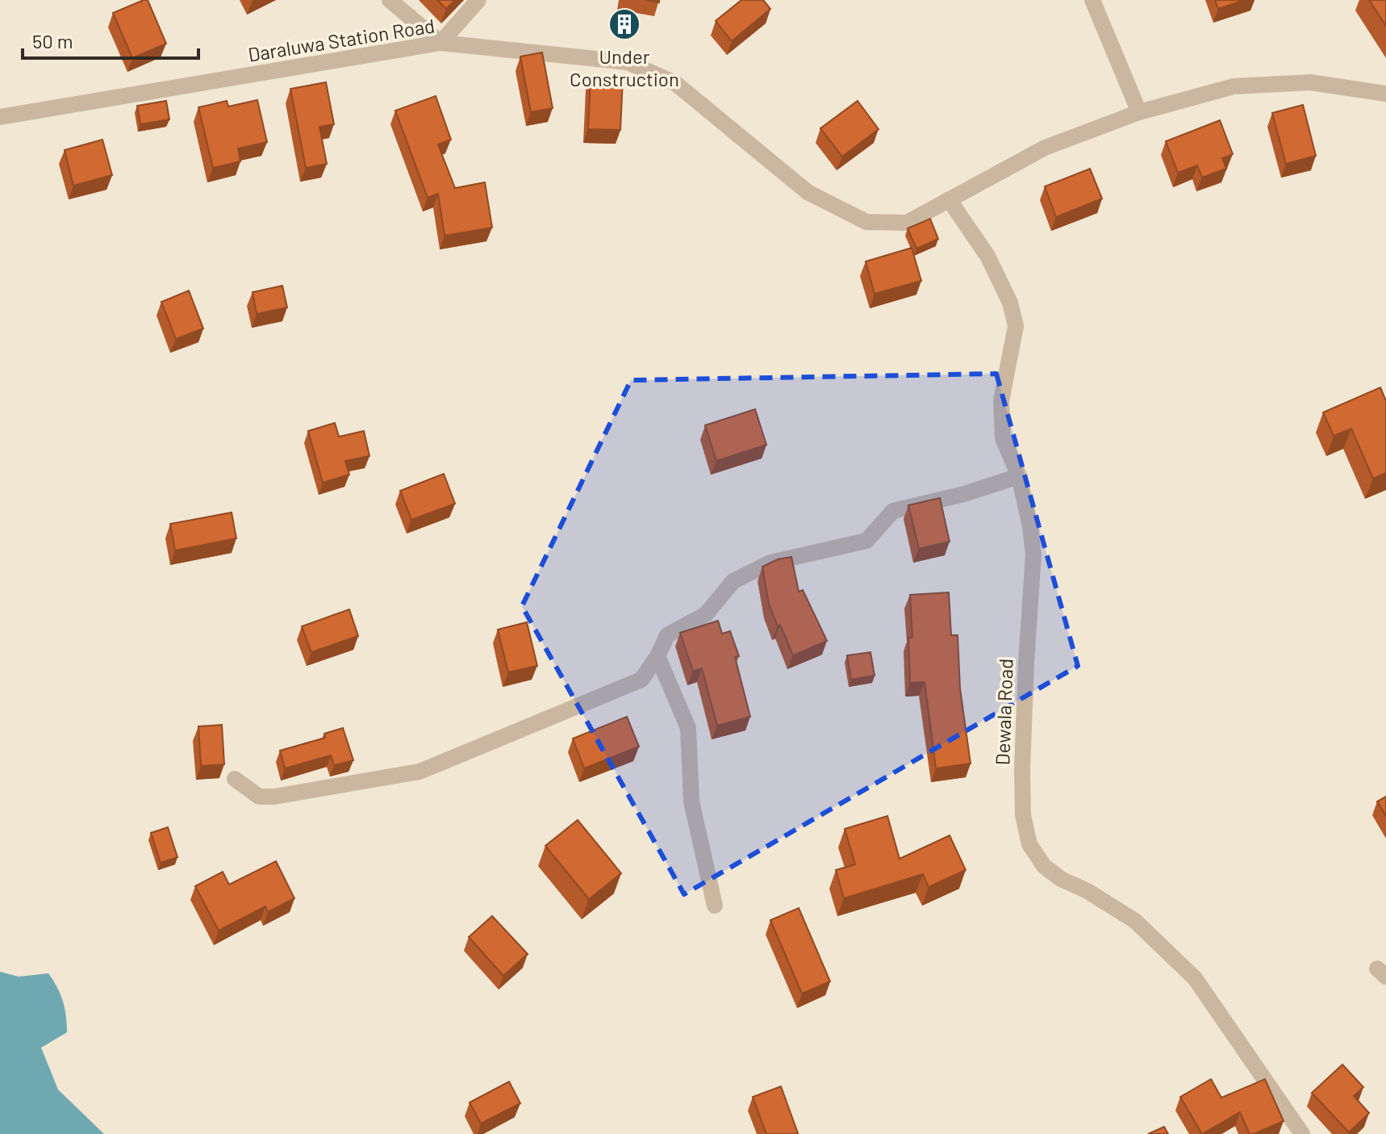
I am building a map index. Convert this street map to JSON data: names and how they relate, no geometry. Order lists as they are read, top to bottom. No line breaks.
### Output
{"streets":{"street":["Daraluwa Station Road","Dewala Road"]},"crossings":[["Daraluwa Station Road","Dewala Road"]],"places":{"building":["Under Construction"]},"scale_bar":"50 m"}
